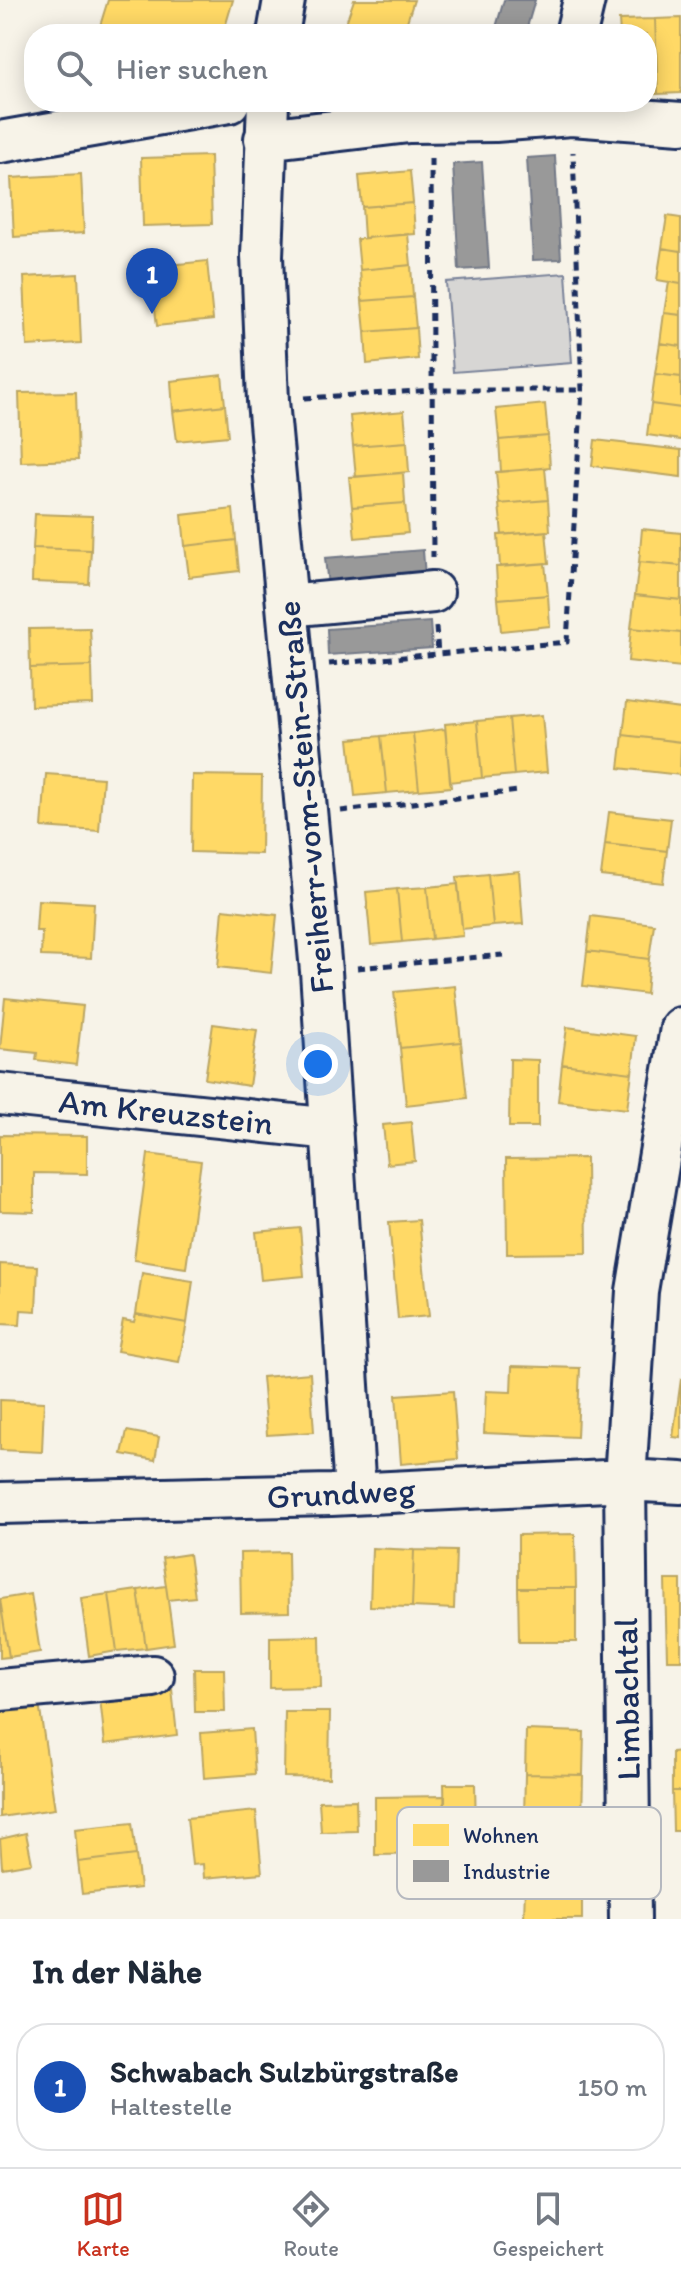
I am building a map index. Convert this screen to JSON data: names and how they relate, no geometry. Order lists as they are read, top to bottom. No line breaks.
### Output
{"streets":{"street":["Freiherr-vom-Stein-Straße","Am Kreuzstein","Grundweg","Limbachtal"]},"crossings":[["Freiherr-vom-Stein-Straße","Am Kreuzstein"],["Freiherr-vom-Stein-Straße","Grundweg"],["Grundweg","Limbachtal"]],"legend":["Wohnen","Industrie"],"page":{"search":"Hier suchen","pins":"1","heading":"In der Nähe","list":[{"mark":"1","name":"Schwabach Sulzbürgstraße","note":"Haltestelle","value":"150 m"}],"nav":["Karte","Route","Gespeichert"]}}
